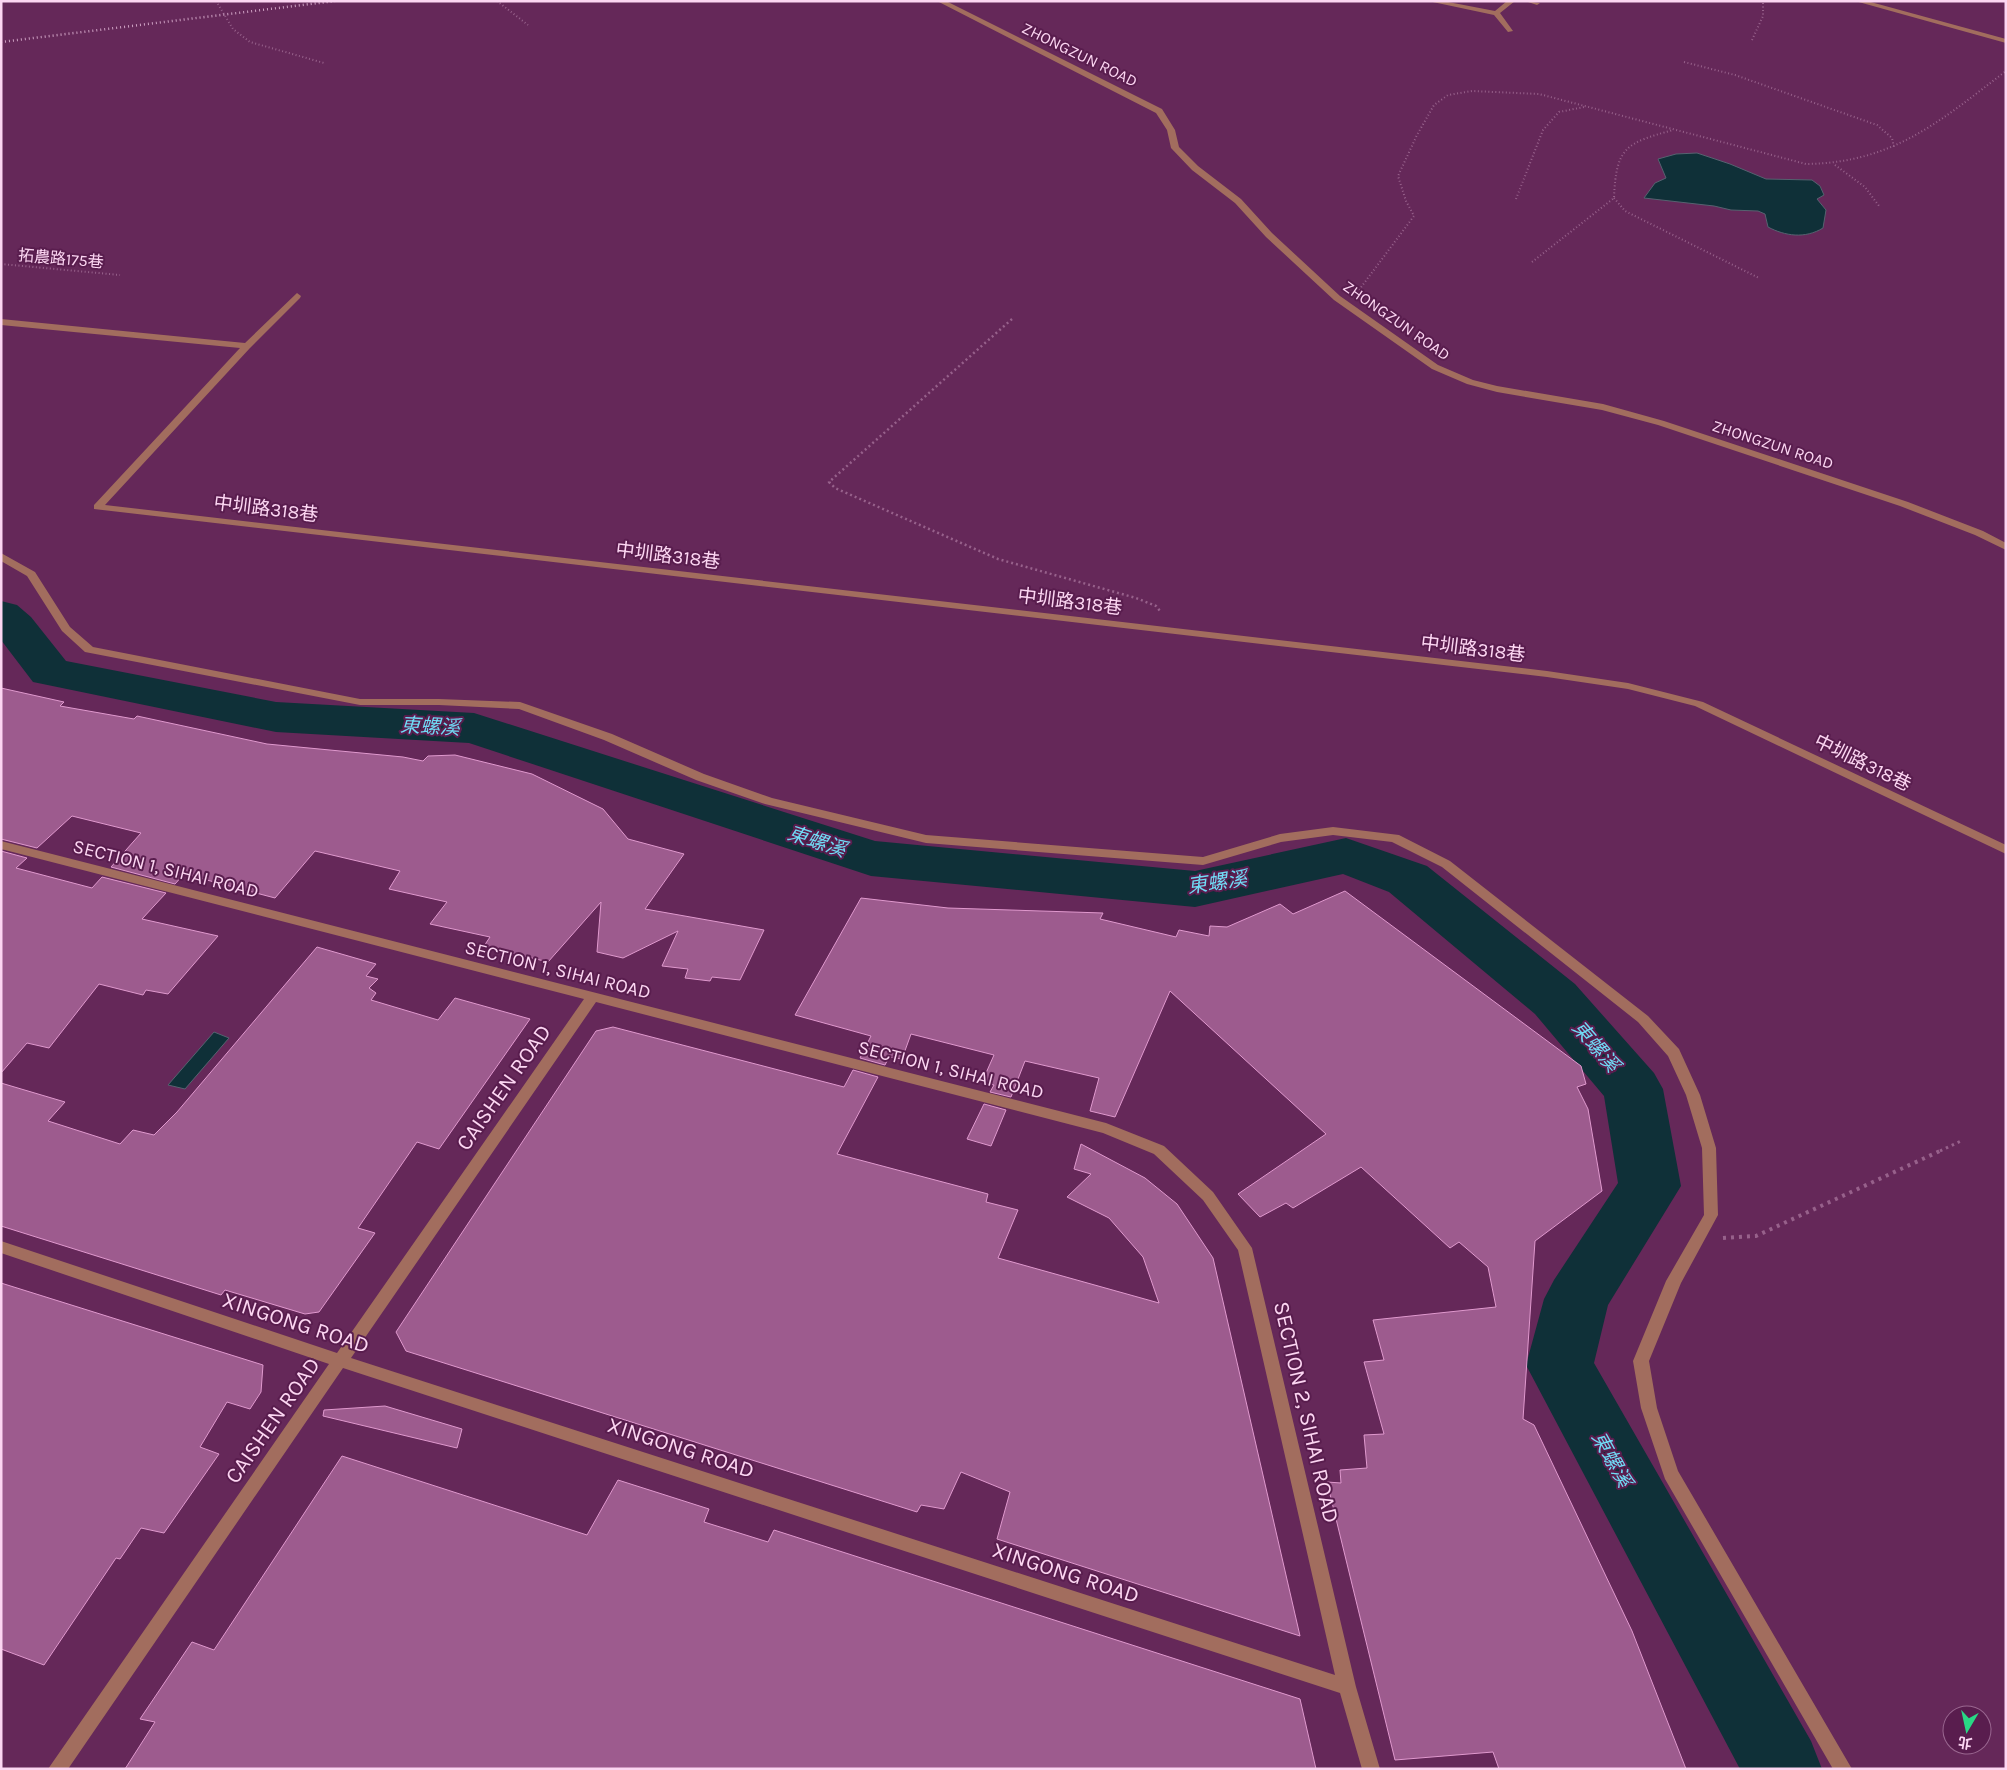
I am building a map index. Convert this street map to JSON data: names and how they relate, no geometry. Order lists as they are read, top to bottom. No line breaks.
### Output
{"streets":{"street":["ZHONGZUN ROAD","中圳路318巷","SECTION 1, SIHAI ROAD","CAISHEN ROAD","XINGONG ROAD","SECTION 2, SIHAI ROAD"],"path":["拓農路175巷"]},"crossings":[["SECTION 1, SIHAI ROAD","CAISHEN ROAD"],["SECTION 1, SIHAI ROAD","SECTION 2, SIHAI ROAD"],["CAISHEN ROAD","XINGONG ROAD"],["XINGONG ROAD","SECTION 2, SIHAI ROAD"]],"water":["東螺溪"],"north":"bottom"}
